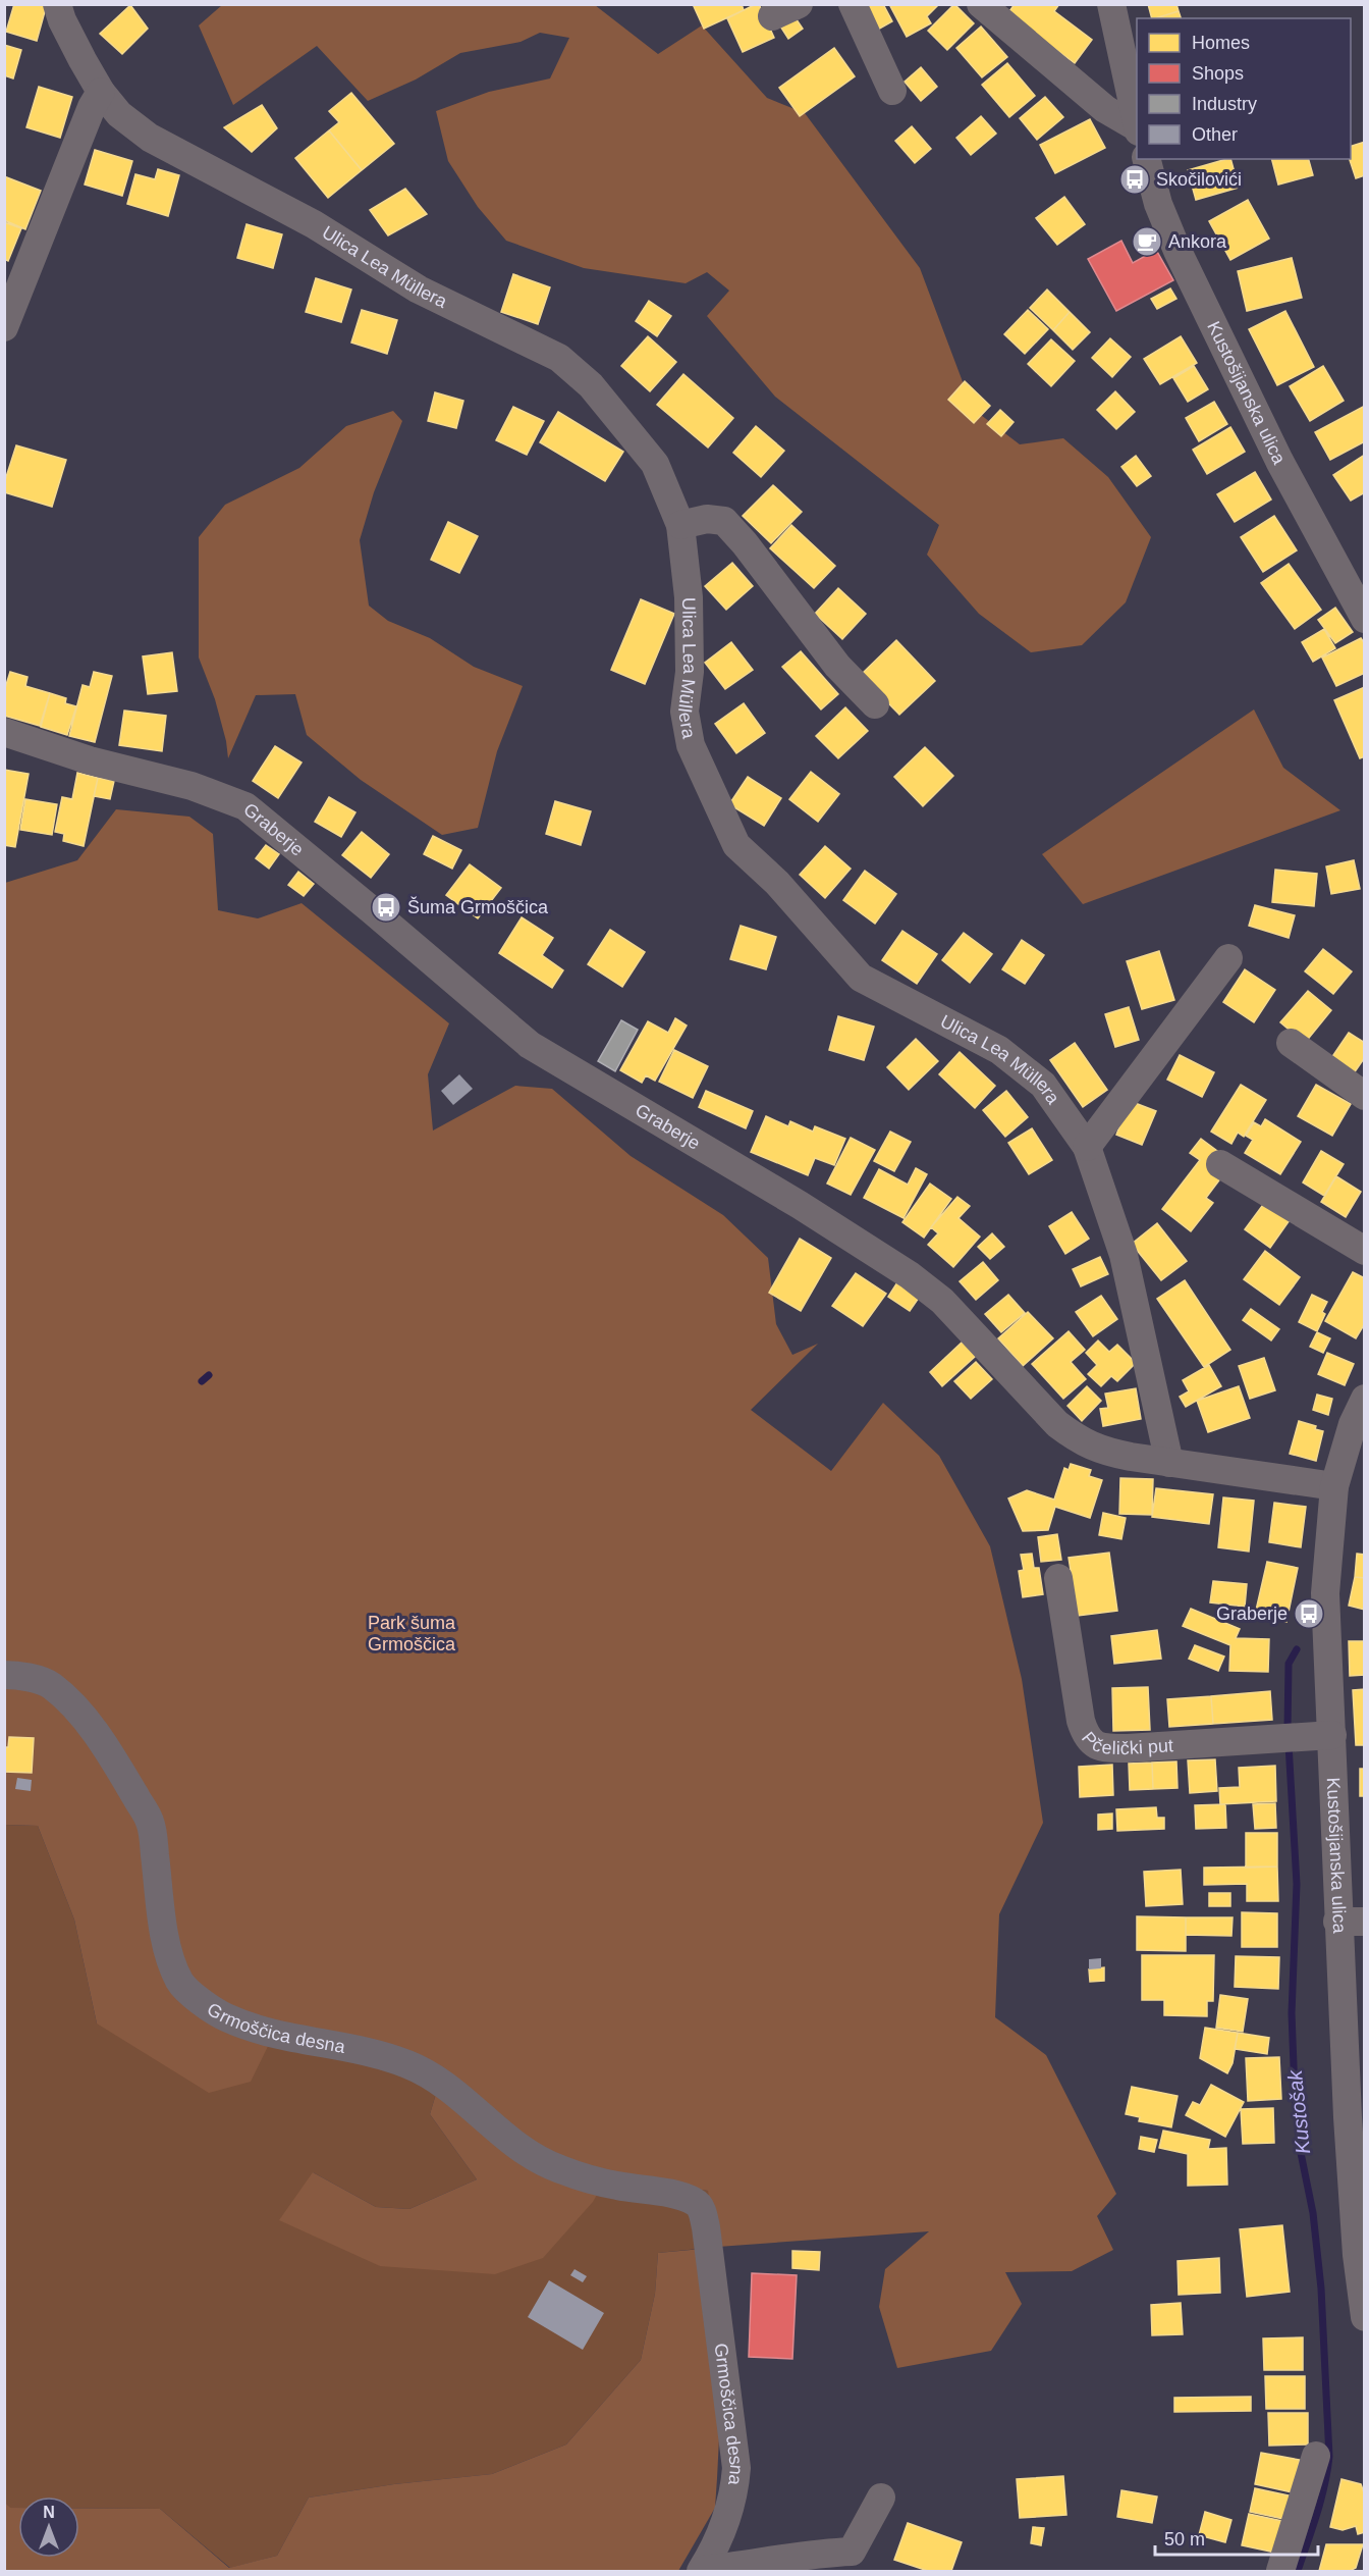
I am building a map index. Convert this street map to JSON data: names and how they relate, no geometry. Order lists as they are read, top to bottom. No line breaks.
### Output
{"streets":{"street":["Ulica Lea Müllera","Kustošijanska ulica","Graberje","Pčelički put","Grmoščica desna"]},"crossings":[["Ulica Lea Müllera","Graberje"],["Kustošijanska ulica","Graberje"],["Kustošijanska ulica","Pčelički put"]],"water":["Kustošak"],"parks":["Park šuma Grmoščica"],"places":{"bus stop":["Skočilovići","Šuma Grmoščica","Graberje"],"cafe":["Ankora"]},"legend":["Homes","Shops","Industry","Other"],"scale_bar":"50 m","north":"top"}
